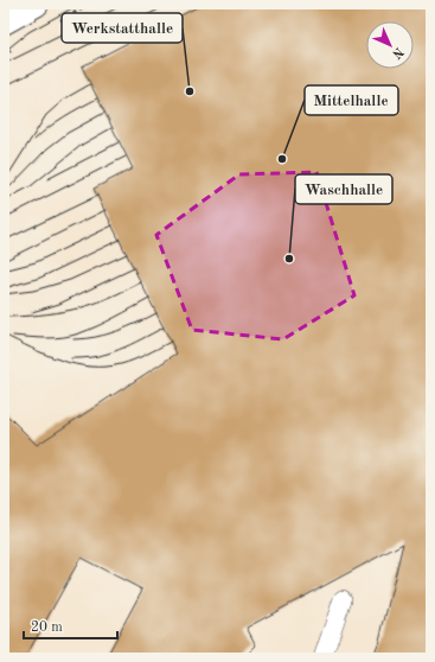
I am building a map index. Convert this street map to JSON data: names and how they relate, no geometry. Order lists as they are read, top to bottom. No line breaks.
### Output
{"places":["Werkstatthalle","Mittelhalle","Waschhalle"],"scale_bar":"20 m","north":"bottom right"}
